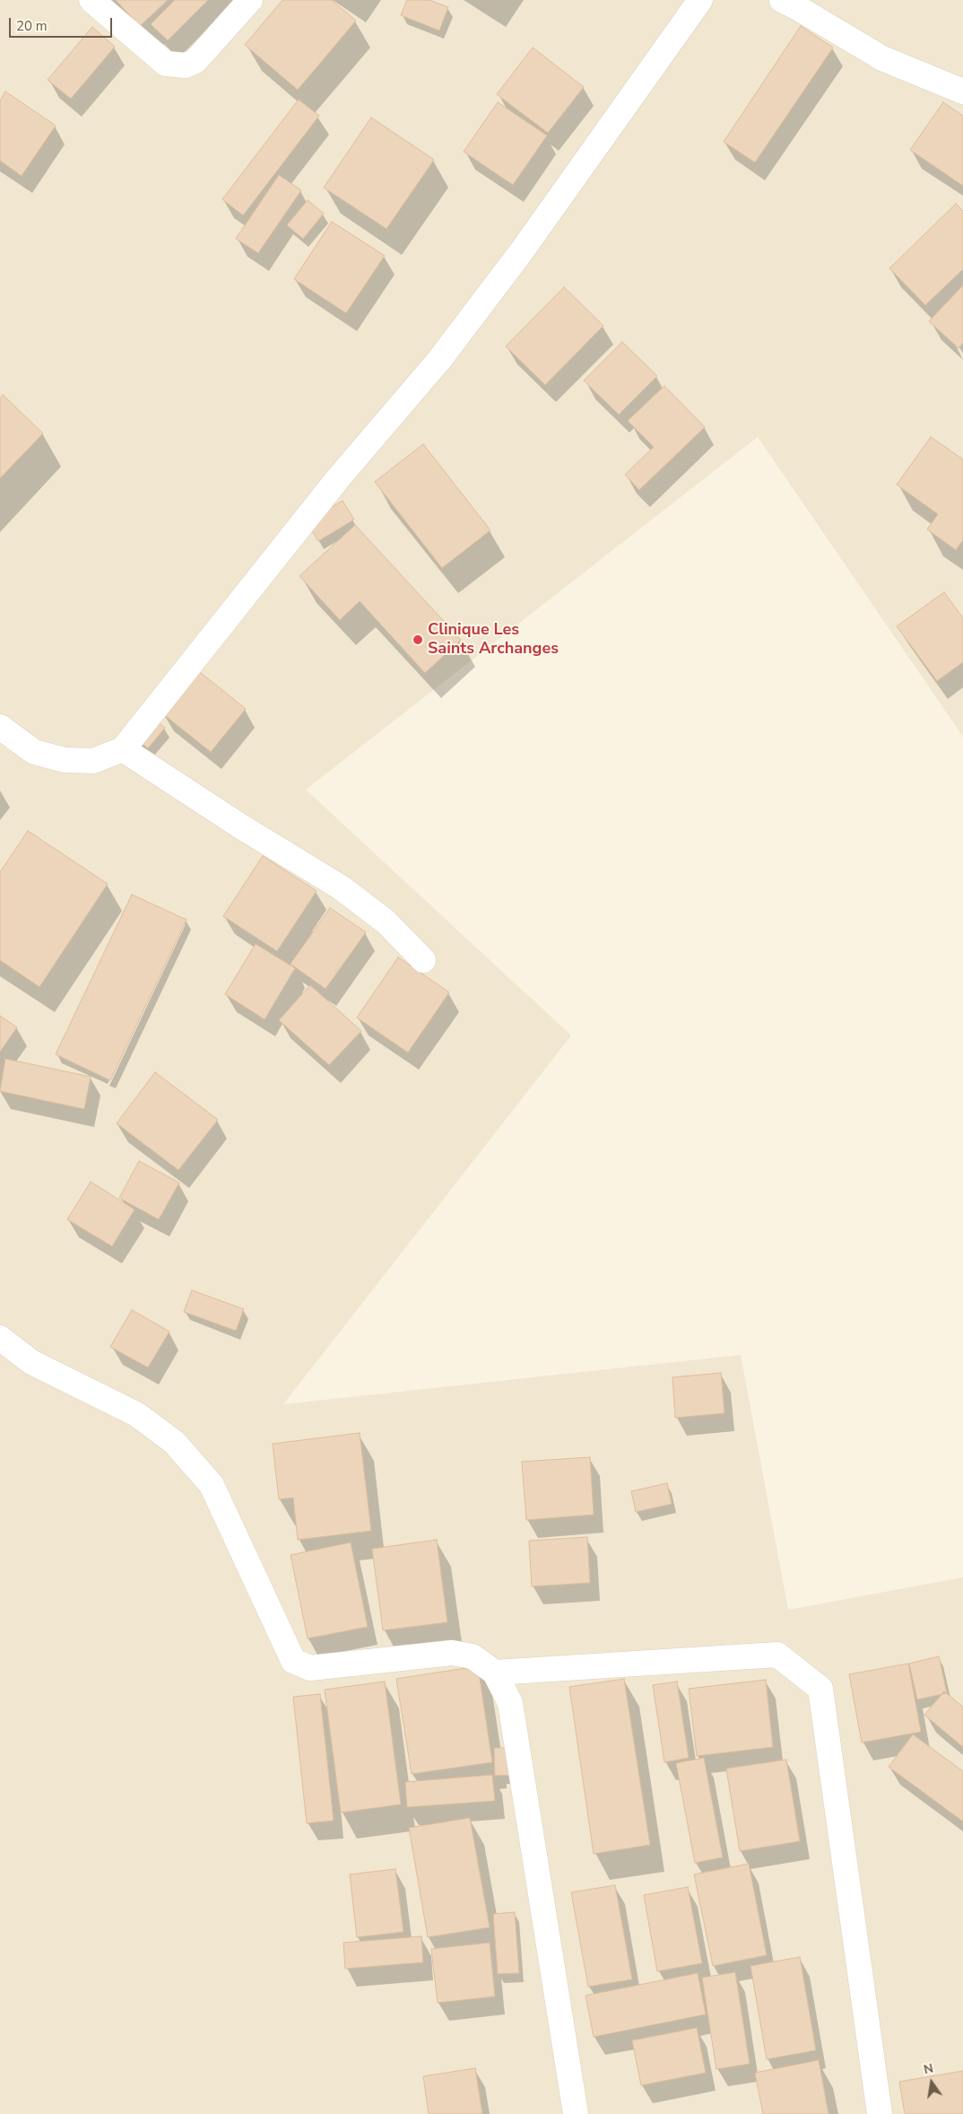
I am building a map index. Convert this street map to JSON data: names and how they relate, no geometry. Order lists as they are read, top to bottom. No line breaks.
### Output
{"places":["Clinique Les Saints Archanges"],"scale_bar":"20 m","north":"top"}
